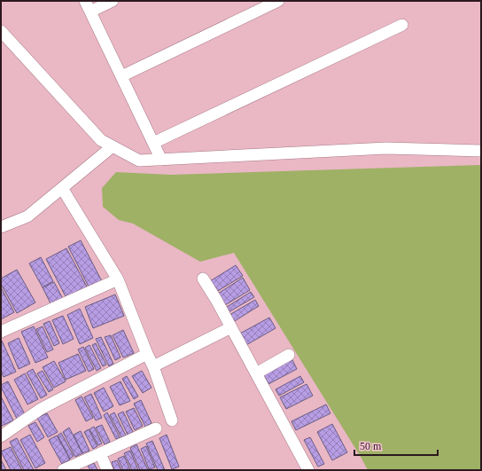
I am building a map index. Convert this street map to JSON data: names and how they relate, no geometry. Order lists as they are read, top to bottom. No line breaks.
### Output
{"scale_bar":"50 m"}
